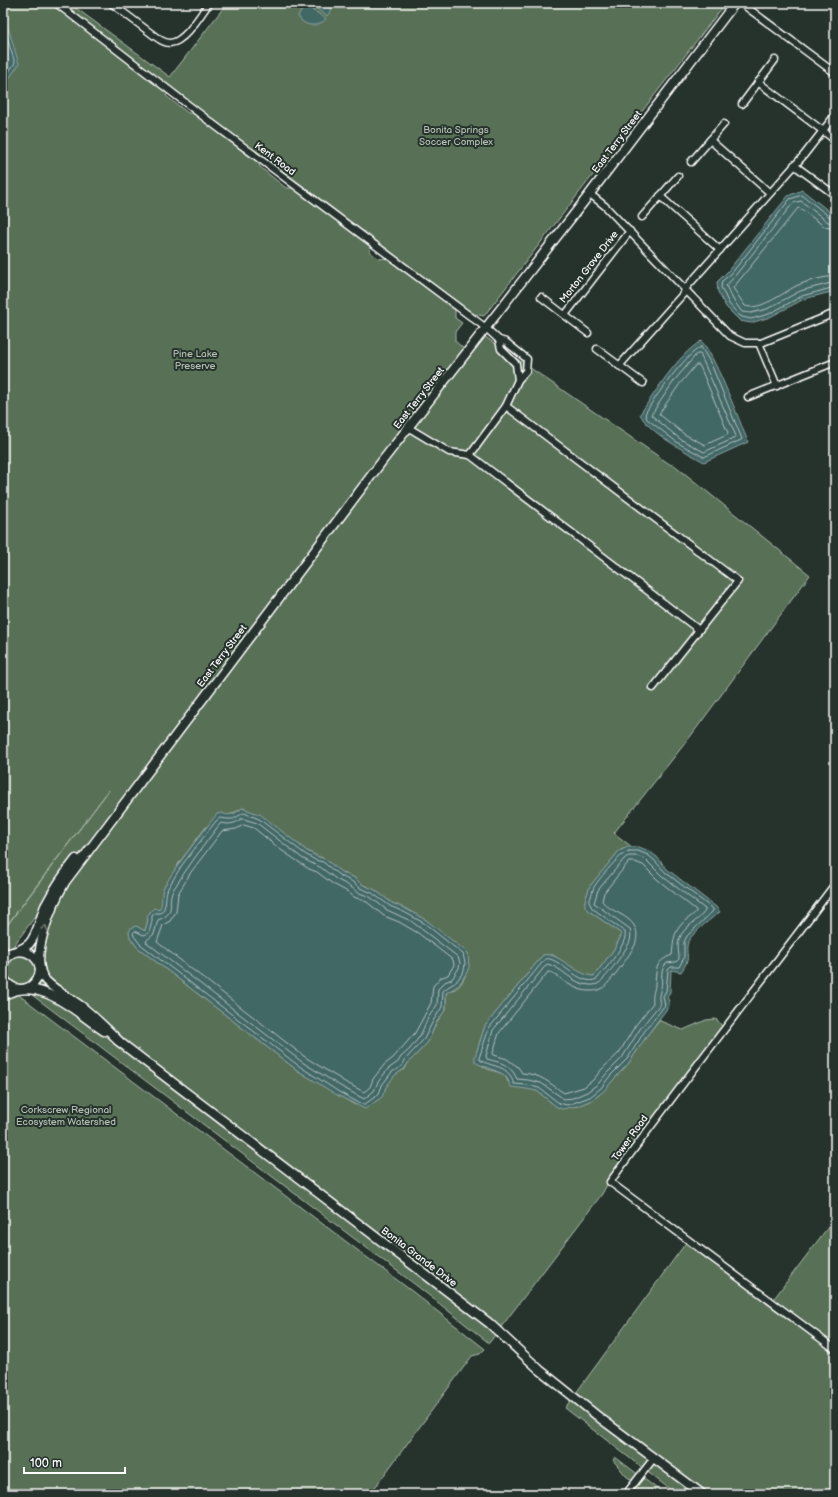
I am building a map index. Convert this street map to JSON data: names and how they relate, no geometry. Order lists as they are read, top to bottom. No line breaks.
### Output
{"streets":{"street":["East Terry Street","Kent Road","Morton Grove Drive","Tower Road","Bonita Grande Drive"]},"crossings":[["East Terry Street","Kent Road"],["East Terry Street","Morton Grove Drive"],["East Terry Street","Bonita Grande Drive"]],"parks":["Bonita Springs Soccer Complex","Pine Lake Preserve","Corkscrew Regional Ecosystem Watershed"],"scale_bar":"100 m"}
